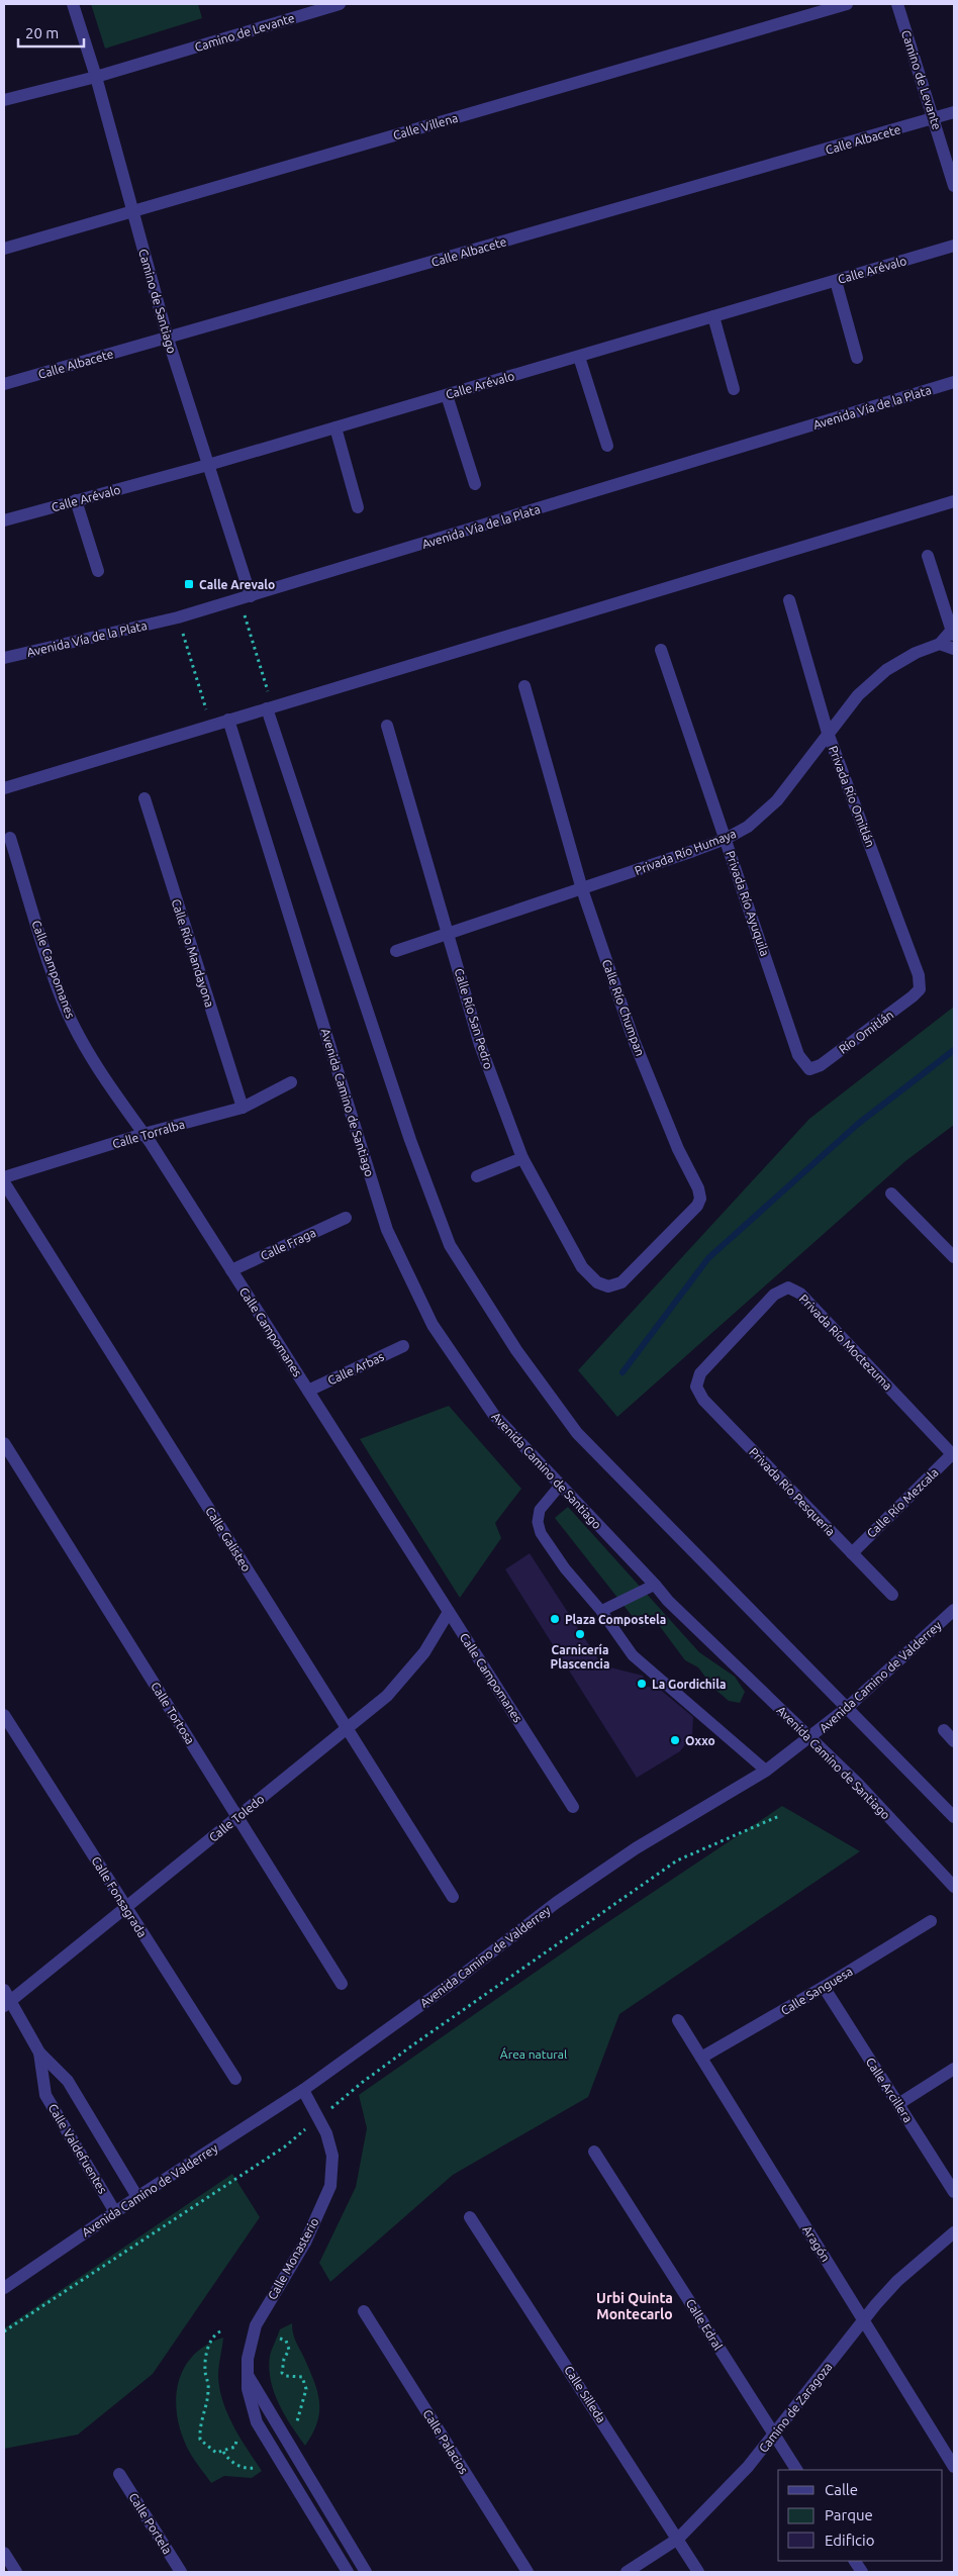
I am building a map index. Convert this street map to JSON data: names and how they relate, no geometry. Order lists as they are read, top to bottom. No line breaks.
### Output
{"streets":{"street":["Camino de Levante","Calle Villena","Calle Albacete","Calle Arévalo","Camino de Santiago","Avenida Vía de la Plata","Privada Río Omitlán","Privada Río Humaya","Privada Río Ayuquila","Calle Río Mandayona","Calle Campomanes","Calle Río Chumpan","Calle Río San Pedro","Río Omitlán","Avenida Camino de Santiago","Calle Torralba","Calle Fraga","Privada Río Moctezuma","Calle Arbas","Privada Río Pesquería","Calle Río Mezcala","Calle Galisteo","Avenida Camino de Valderrey","Calle Tortosa","Calle Toledo","Calle Fonsagrada","Calle Sanguesa","Calle Arcillera","Calle Valdefuentes","Aragón","Calle Monasterio","Calle Edral","Calle Silleda","Camino de Zaragoza","Calle Palacios","Calle Portela"]},"crossings":[["Camino de Levante","Calle Albacete"],["Camino de Levante","Camino de Santiago"],["Calle Villena","Camino de Santiago"],["Calle Albacete","Camino de Santiago"],["Calle Arévalo","Camino de Santiago"],["Camino de Santiago","Avenida Vía de la Plata"],["Privada Río Omitlán","Privada Río Humaya"],["Privada Río Omitlán","Río Omitlán"],["Privada Río Humaya","Privada Río Ayuquila"],["Privada Río Humaya","Calle Río Chumpan"],["Privada Río Humaya","Calle Río San Pedro"],["Privada Río Ayuquila","Río Omitlán"],["Calle Río Mandayona","Calle Torralba"],["Calle Campomanes","Calle Torralba"],["Calle Campomanes","Calle Fraga"],["Calle Campomanes","Calle Arbas"],["Calle Campomanes","Calle Toledo"],["Calle Río Chumpan","Calle Río San Pedro"],["Avenida Camino de Santiago","Avenida Camino de Valderrey"],["Privada Río Moctezuma","Privada Río Pesquería"],["Privada Río Moctezuma","Calle Río Mezcala"],["Privada Río Pesquería","Calle Río Mezcala"],["Calle Galisteo","Calle Toledo"],["Avenida Camino de Valderrey","Calle Valdefuentes"],["Avenida Camino de Valderrey","Calle Monasterio"],["Calle Tortosa","Calle Toledo"],["Calle Toledo","Calle Fonsagrada"],["Calle Toledo","Calle Valdefuentes"],["Calle Sanguesa","Calle Arcillera"],["Calle Sanguesa","Aragón"],["Aragón","Camino de Zaragoza"],["Calle Edral","Camino de Zaragoza"],["Calle Silleda","Camino de Zaragoza"]],"districts":["Urbi Quinta Montecarlo"],"parks":["Área natural"],"places":{"transit":["Calle Arevalo"],"other":["Plaza Compostela","Carnicería Plascencia","La Gordichila","Oxxo"]},"legend":["Calle","Parque","Edificio"],"scale_bar":"20 m"}
